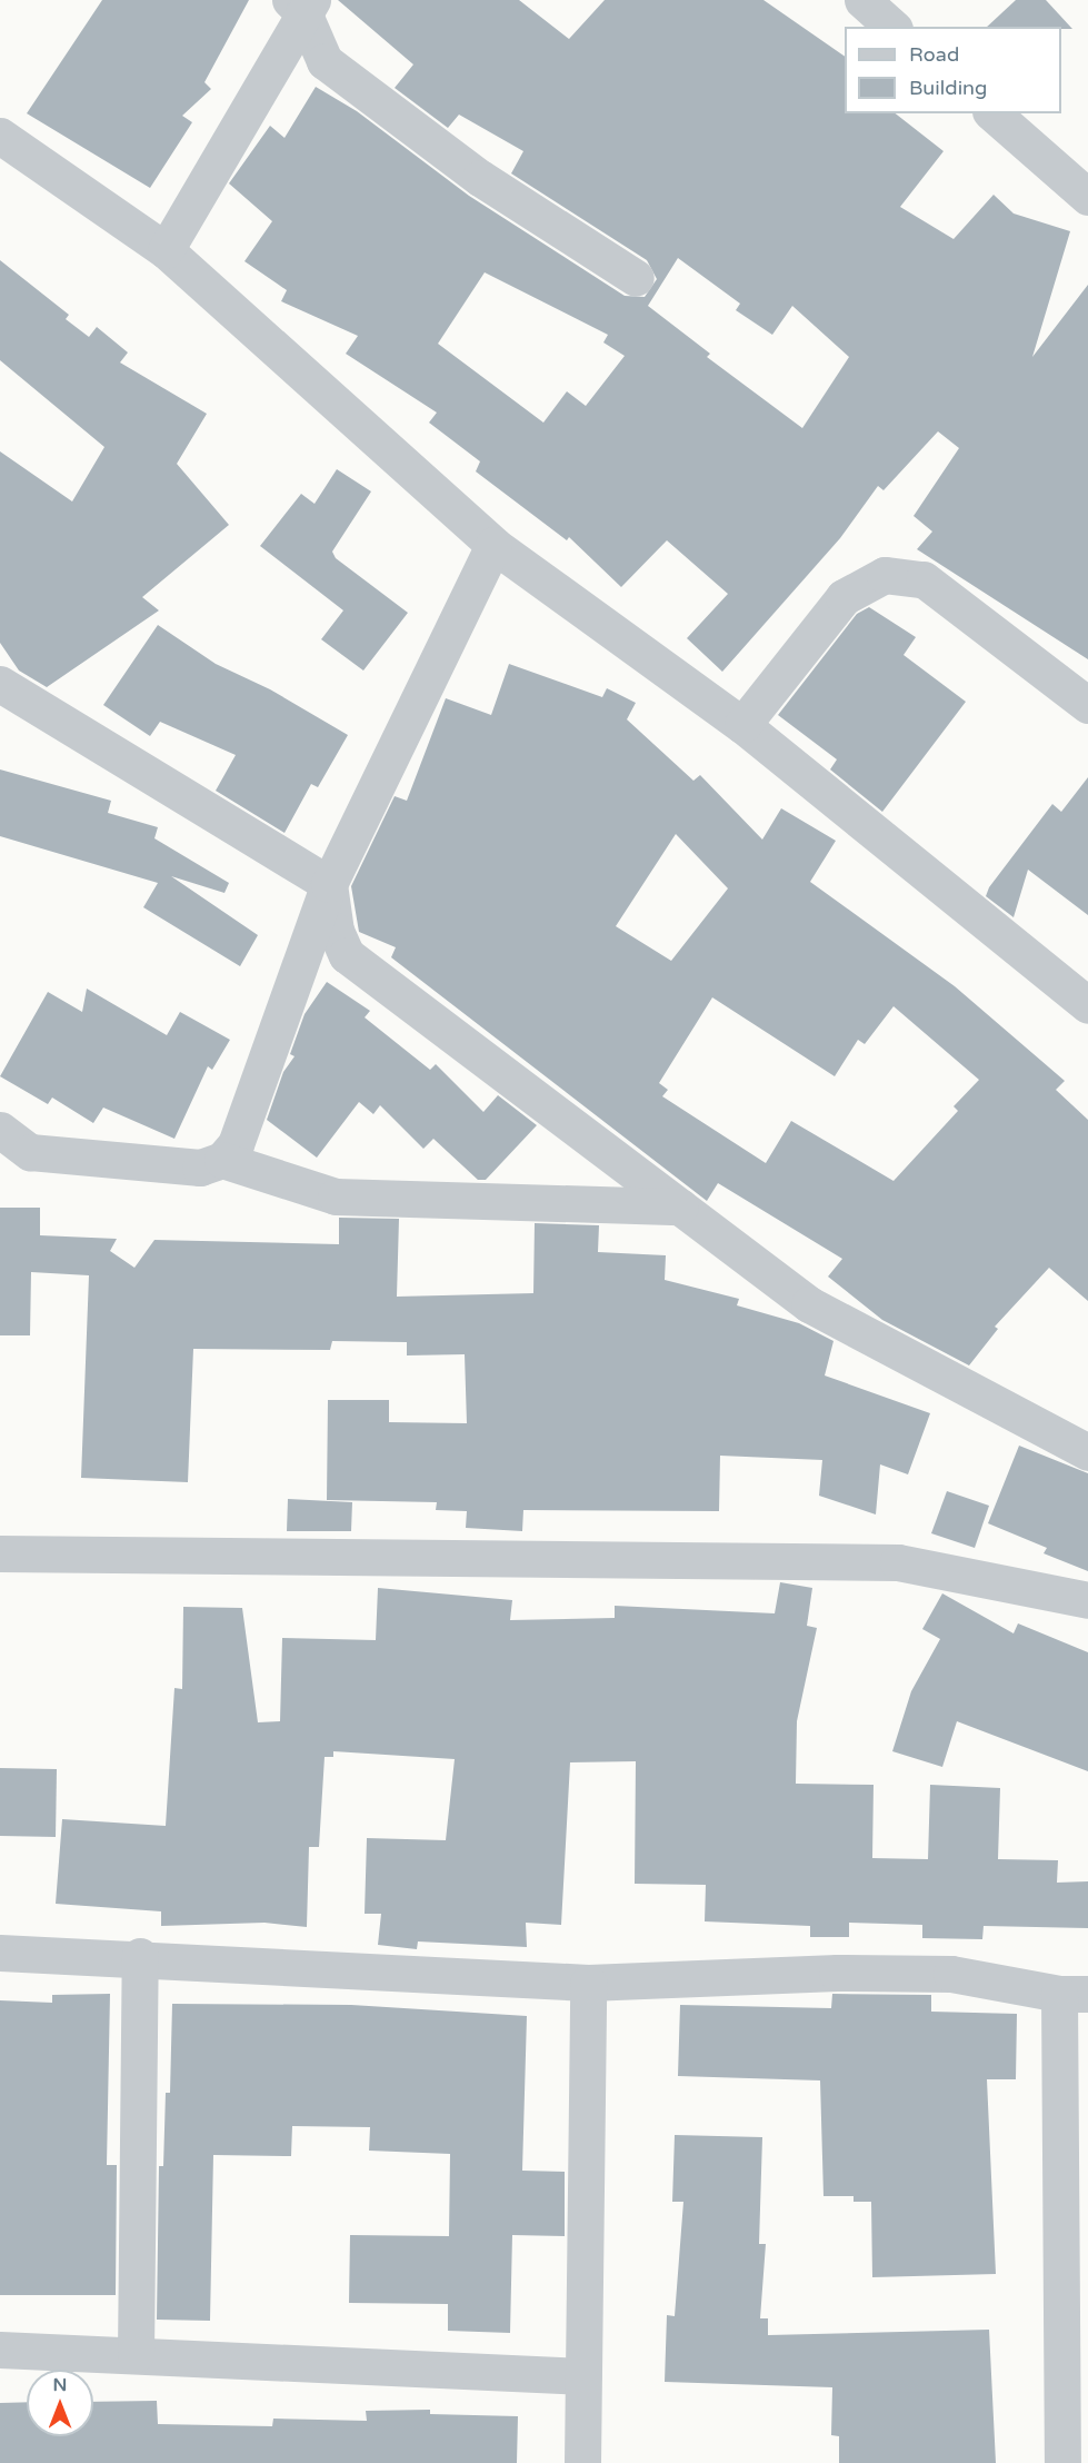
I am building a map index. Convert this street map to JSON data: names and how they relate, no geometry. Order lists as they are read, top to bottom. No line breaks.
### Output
{"legend":["Road","Building"],"north":"top"}
